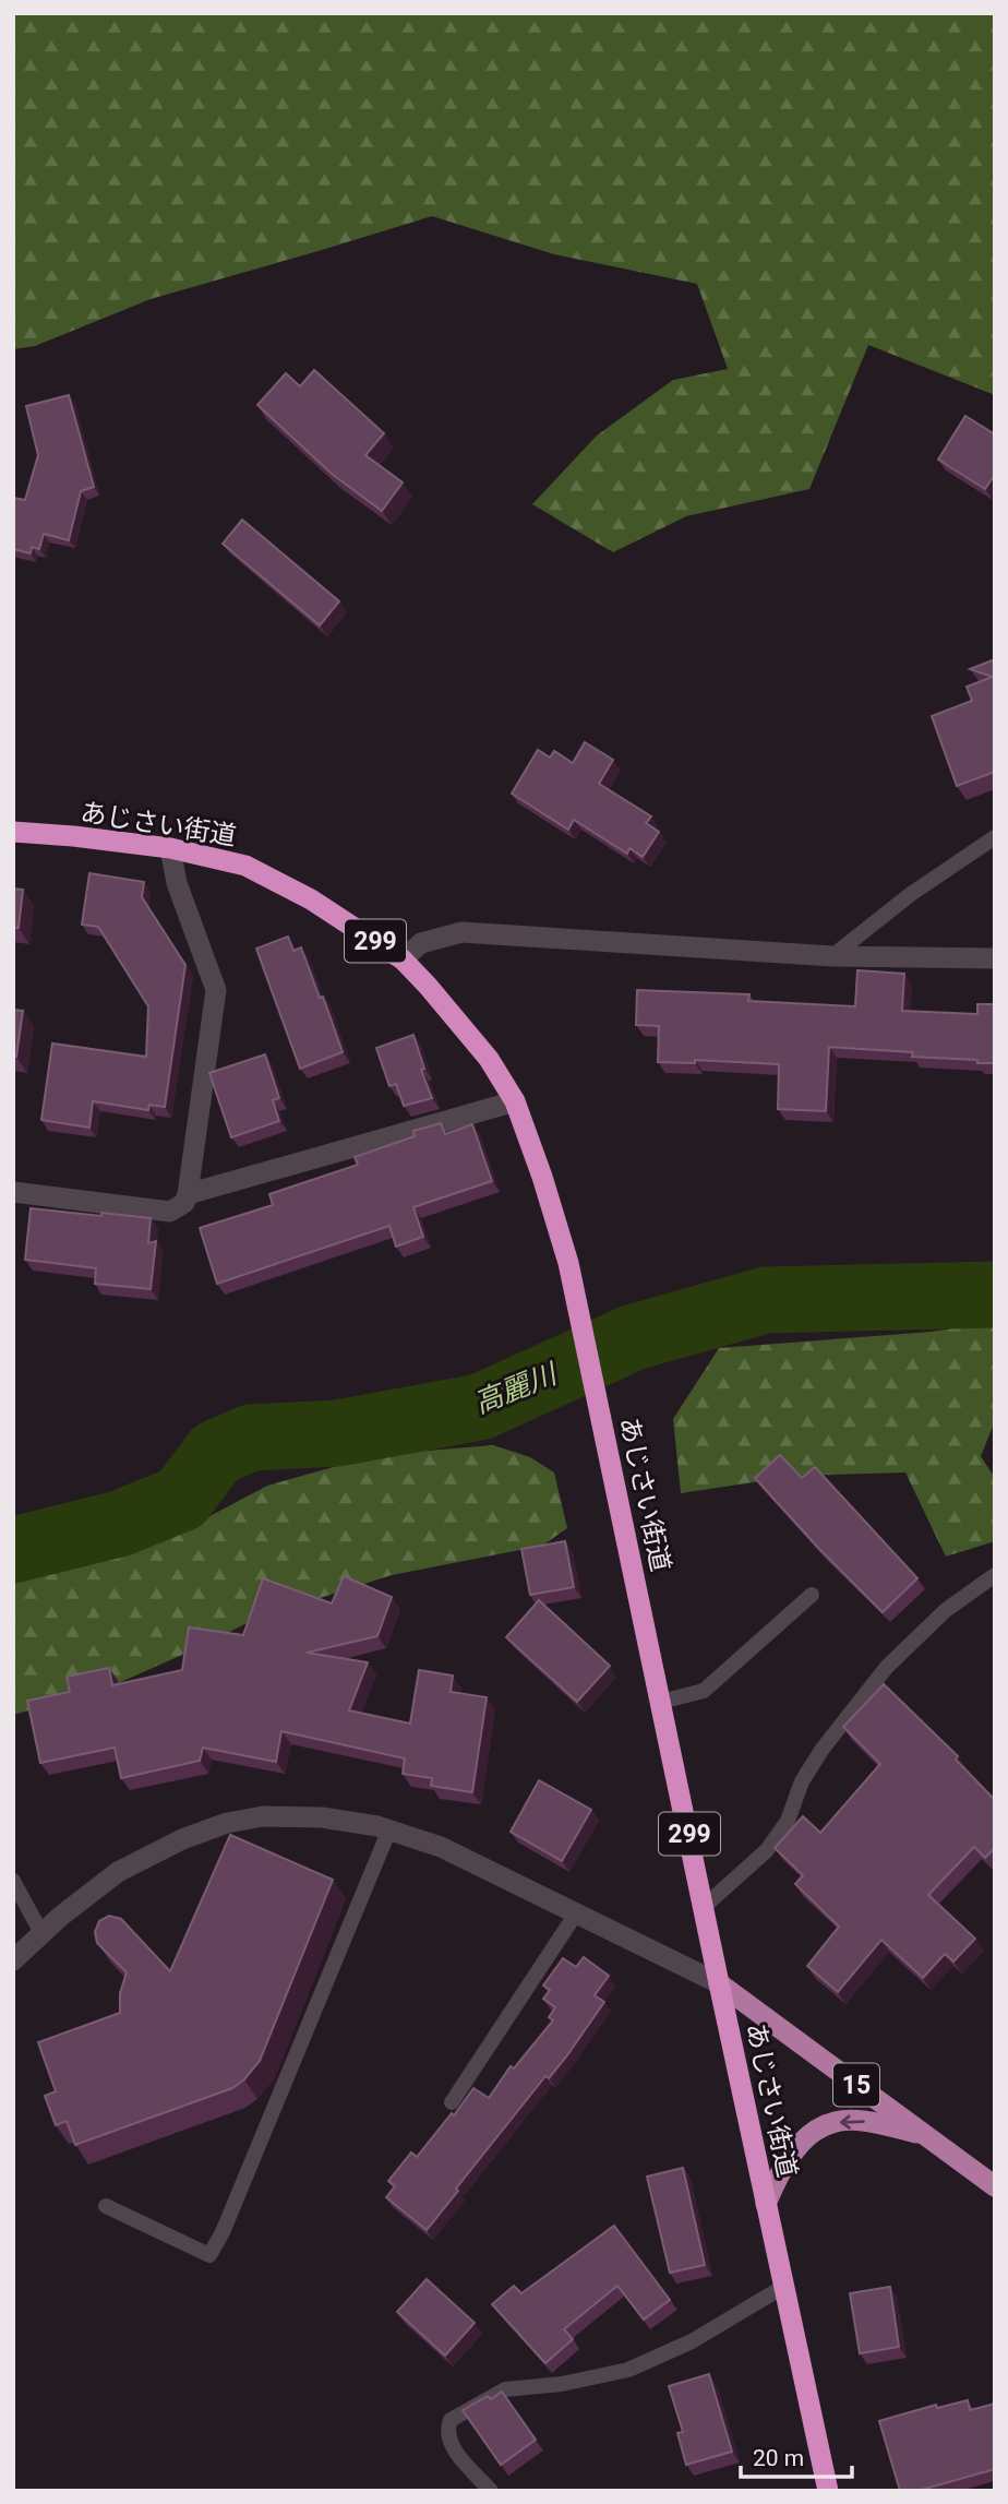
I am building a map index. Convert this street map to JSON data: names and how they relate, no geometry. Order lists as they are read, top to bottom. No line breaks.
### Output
{"streets":{"highway":["あじさい街道","299"],"main road":["15"]},"crossings":[["あじさい街道","15"]],"water":["高麗川"],"scale_bar":"20 m"}
